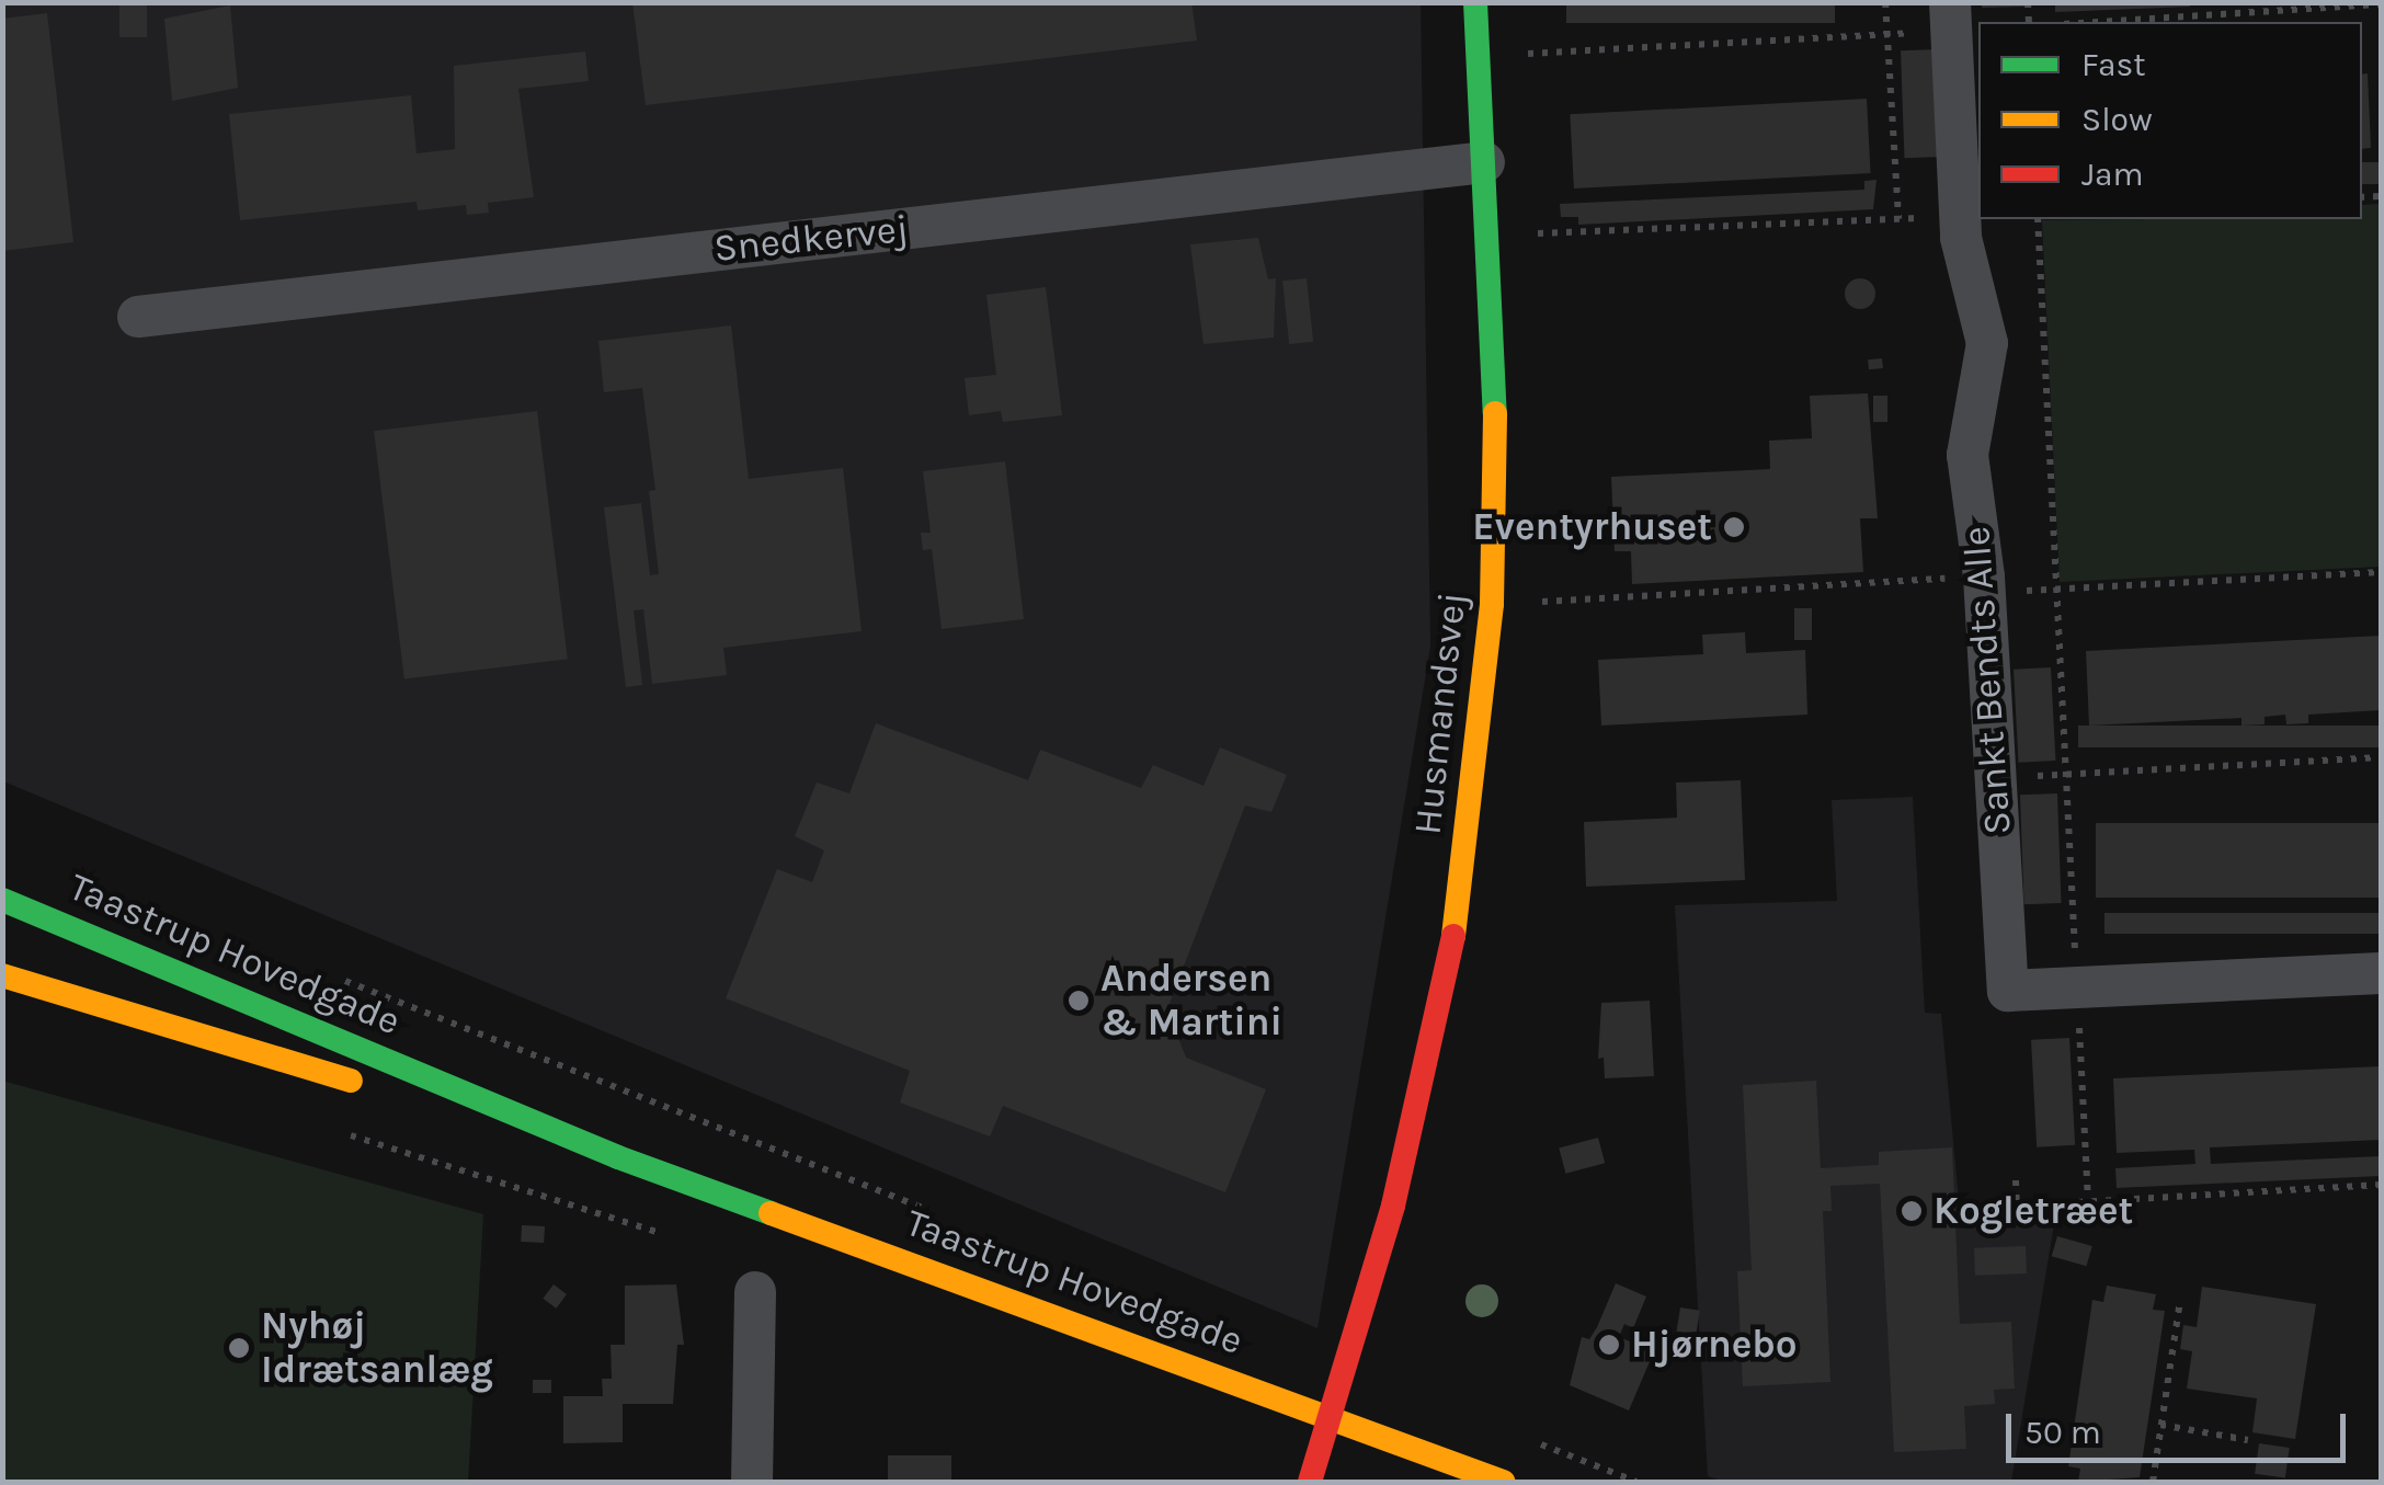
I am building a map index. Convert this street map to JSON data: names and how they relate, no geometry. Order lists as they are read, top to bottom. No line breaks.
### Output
{"streets":{"street":["Snedkervej","Sankt Bendts Alle","Husmandsvej","Taastrup Hovedgade"]},"crossings":[["Snedkervej","Husmandsvej"],["Husmandsvej","Taastrup Hovedgade"]],"places":["Eventyrhuset","Andersen & Martini","Kogletræet","Hjørnebo","Nyhøj Idrætsanlæg"],"legend":["Fast","Slow","Jam"],"scale_bar":"50 m"}
